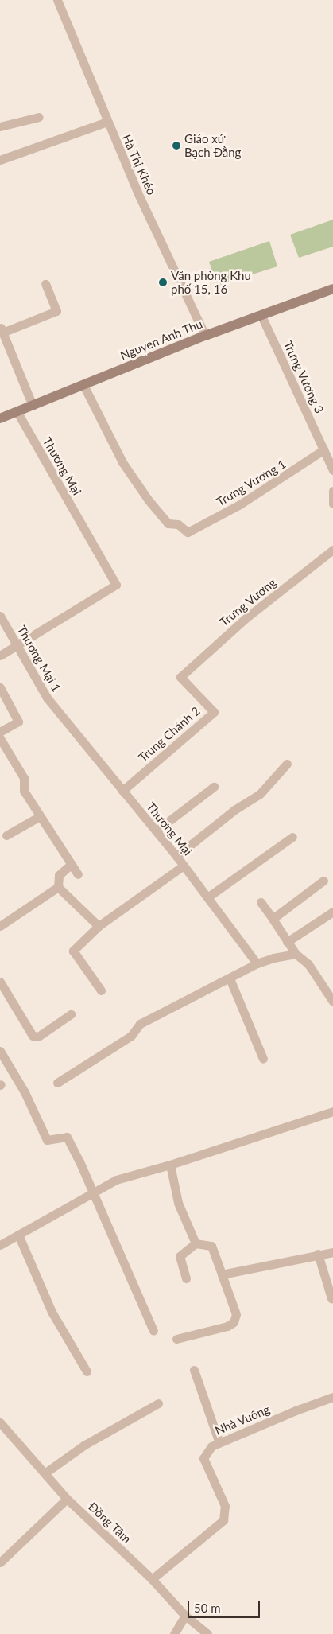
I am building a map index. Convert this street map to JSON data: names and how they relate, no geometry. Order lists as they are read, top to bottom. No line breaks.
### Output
{"streets":{"main road":["Nguyen Anh Thu"],"street":["Hà Thị Khéo","Trưng Vương 3","Thương Mại","Trưng Vương 1","Trưng Vương","Thương Mại 1","Trung Chánh 2","Nhà Vuông","Đồng Tâm"]},"crossings":[["Hà Thị Khéo","Nguyen Anh Thu"],["Nguyen Anh Thu","Trưng Vương 3"],["Nguyen Anh Thu","Thương Mại"],["Nguyen Anh Thu","Trưng Vương 1"],["Trưng Vương 3","Trưng Vương 1"],["Thương Mại","Thương Mại 1"],["Thương Mại","Trung Chánh 2"],["Trưng Vương","Trung Chánh 2"],["Nhà Vuông","Đồng Tâm"]],"places":["Giáo xứ Bạch Đằng","Văn phòng Khu phố 15, 16"],"scale_bar":"50 m"}
